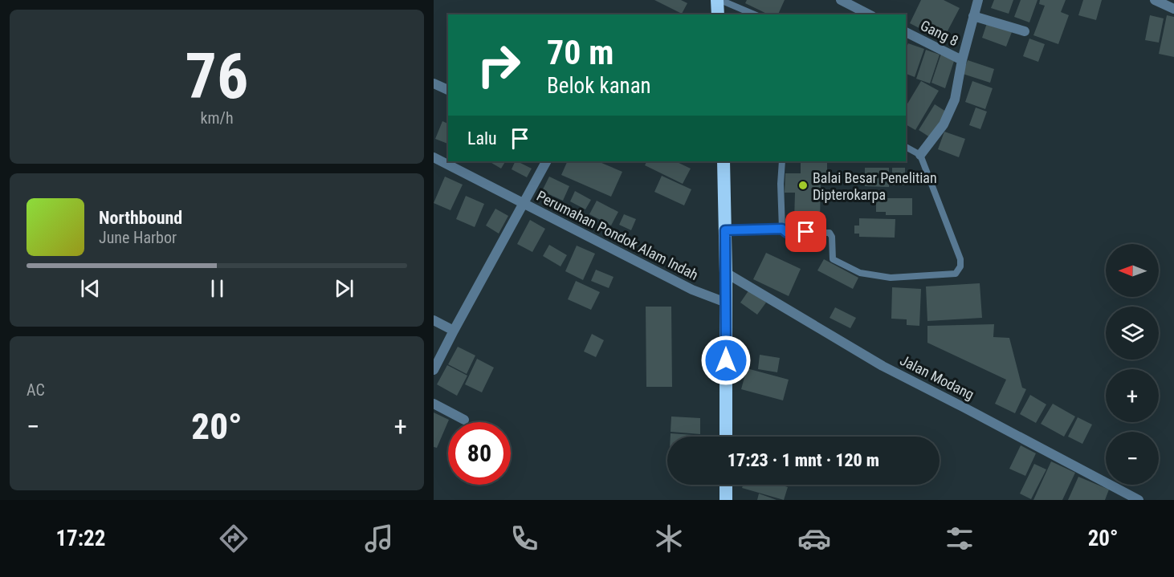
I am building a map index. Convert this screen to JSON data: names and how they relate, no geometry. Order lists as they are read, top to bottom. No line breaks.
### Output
{"streets":{"street":["Gang 8","Perumahan Pondok Alam Indah","Jalan Modang"]},"places":["Balai Besar Penelitian Dipterokarpa"],"north":"left","page":{"tile":[["76","km/h"],"AC"],"turn":["70 m","Belok kanan"],"then":"Lalu","song":["Northbound","June Harbor"],"map_buttons":["+","−"],"heat":["−","20°","+"],"limit":"80","trip":"17:23 · 1 mnt · 120 m","tabs":["17:22","20°"]}}
